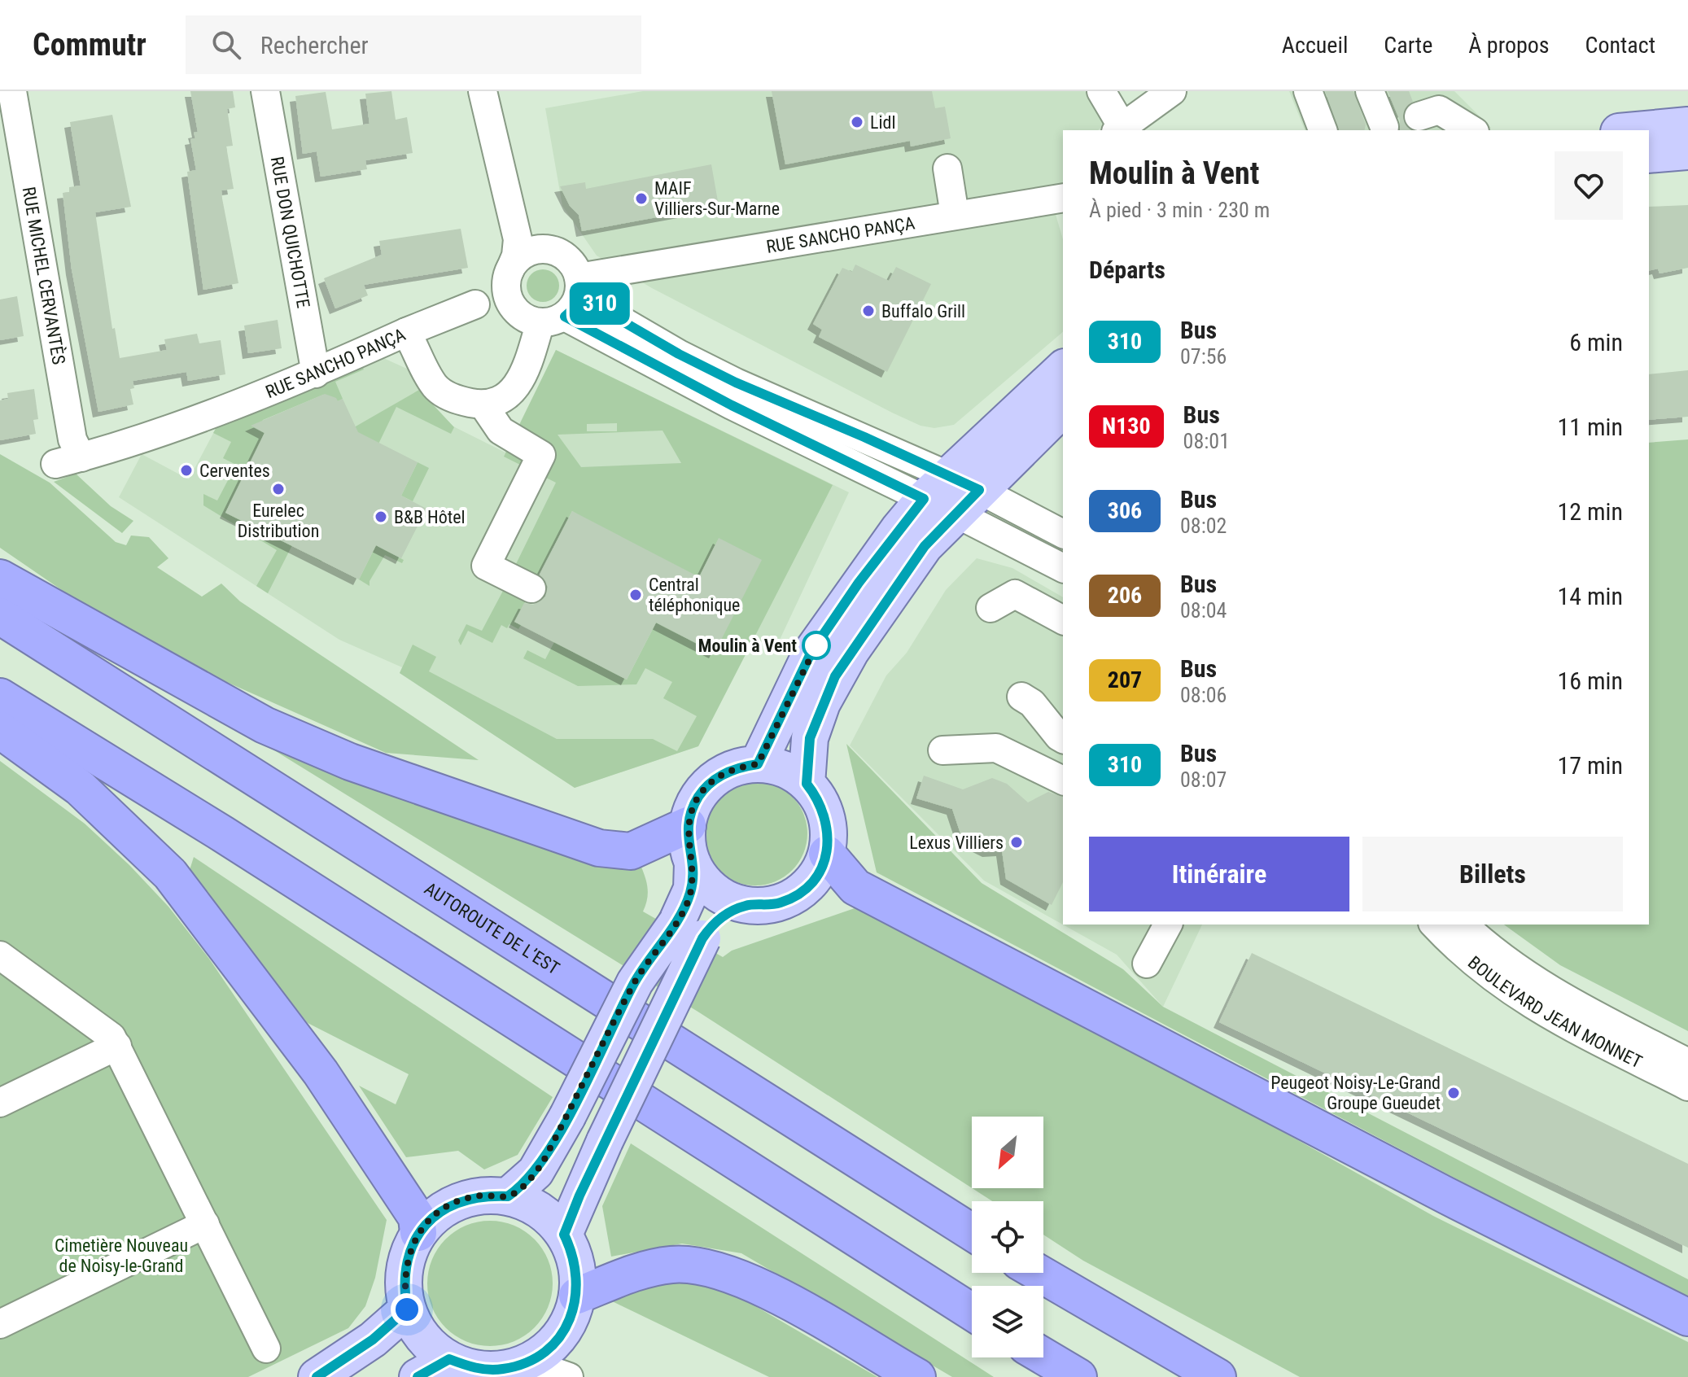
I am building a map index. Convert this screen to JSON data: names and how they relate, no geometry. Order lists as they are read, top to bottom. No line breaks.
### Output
{"streets":{"highway":["AUTOROUTE DE L’EST"],"street":["RUE DON QUICHOTTE","RUE SANCHO PANÇA","RUE MICHEL CERVANTÈS","BOULEVARD JEAN MONNET"]},"crossings":[["RUE DON QUICHOTTE","RUE SANCHO PANÇA"],["RUE SANCHO PANÇA","RUE MICHEL CERVANTÈS"]],"parks":["Cimetière Nouveau de Noisy-le-Grand"],"places":["Lidl","MAIF Villiers-Sur-Marne","Buffalo Grill","Cerventes","Eurelec Distribution","B&B Hôtel","Central téléphonique","Moulin à Vent","Lexus Villiers","Peugeot Noisy-Le-Grand Groupe Gueudet"],"lines":["bus line 310"],"north":"bottom left","page":{"header":"Commutr","search":"Rechercher","nav":["Accueil","Carte","À propos","Contact"],"on_map":"310","heading":[["Moulin à Vent","À pied · 3 min · 230 m"],"Départs"],"list":[{"mark":"310","name":"Bus","note":"07:56","value":"6 min"},{"mark":"N130","name":"Bus","note":"08:01","value":"11 min"},{"mark":"306","name":"Bus","note":"08:02","value":"12 min"},{"mark":"206","name":"Bus","note":"08:04","value":"14 min"},{"mark":"207","name":"Bus","note":"08:06","value":"16 min"},{"mark":"310","name":"Bus","note":"08:07","value":"17 min"}],"buttons":["Itinéraire","Billets"]}}
